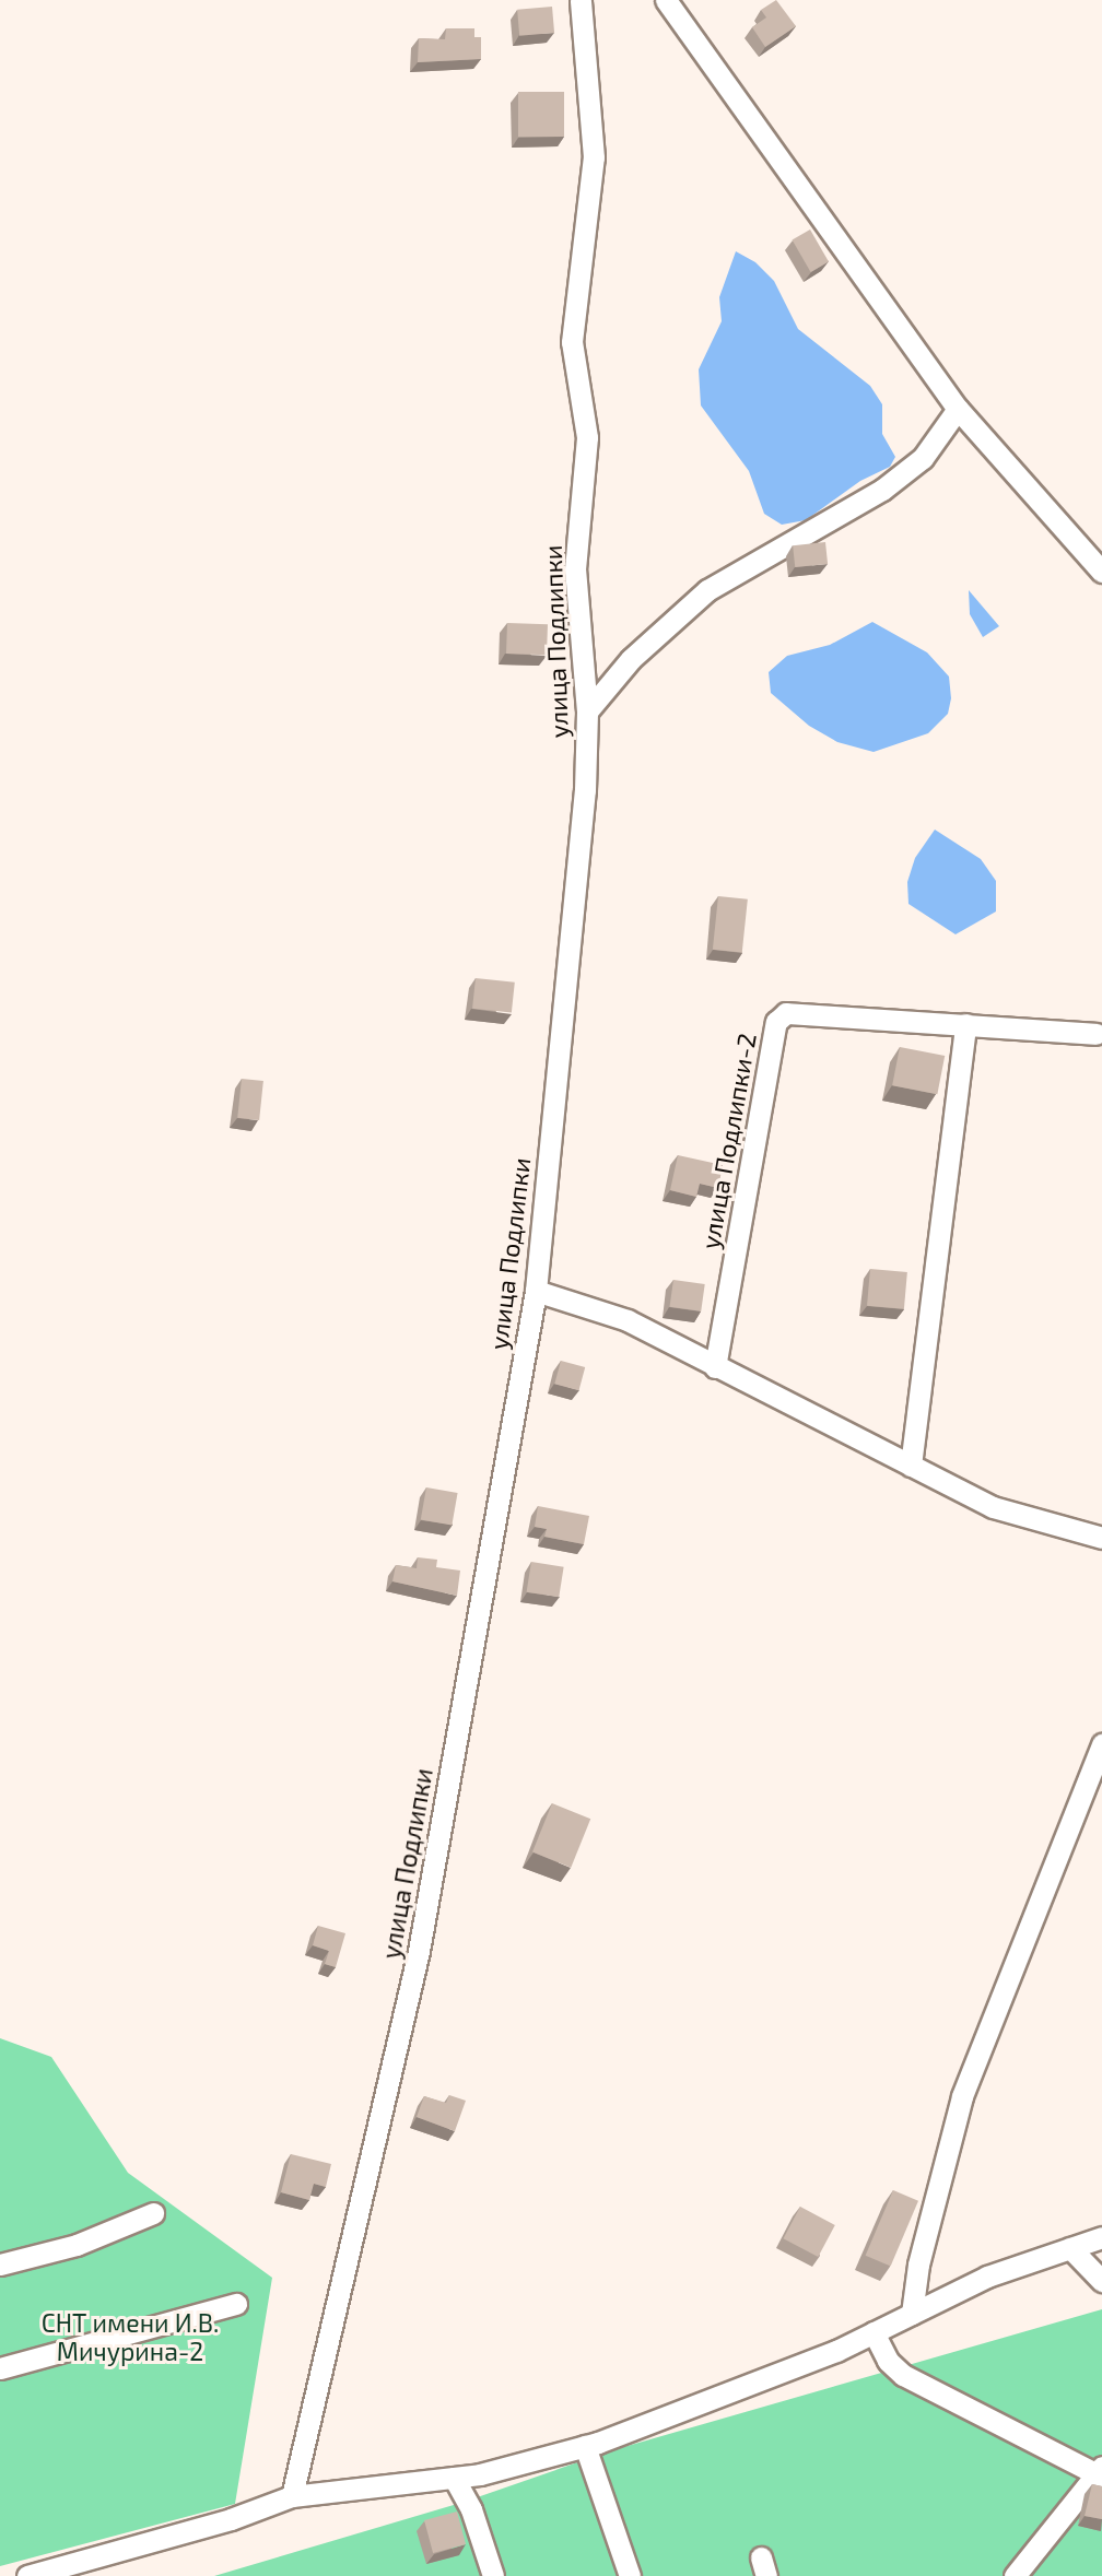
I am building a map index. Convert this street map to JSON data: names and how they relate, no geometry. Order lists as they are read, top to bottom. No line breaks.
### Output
{"streets":{"street":["улица Подлипки","улица Подлипки-2"]},"parks":["СНТ имени И.В. Мичурина-2"]}
